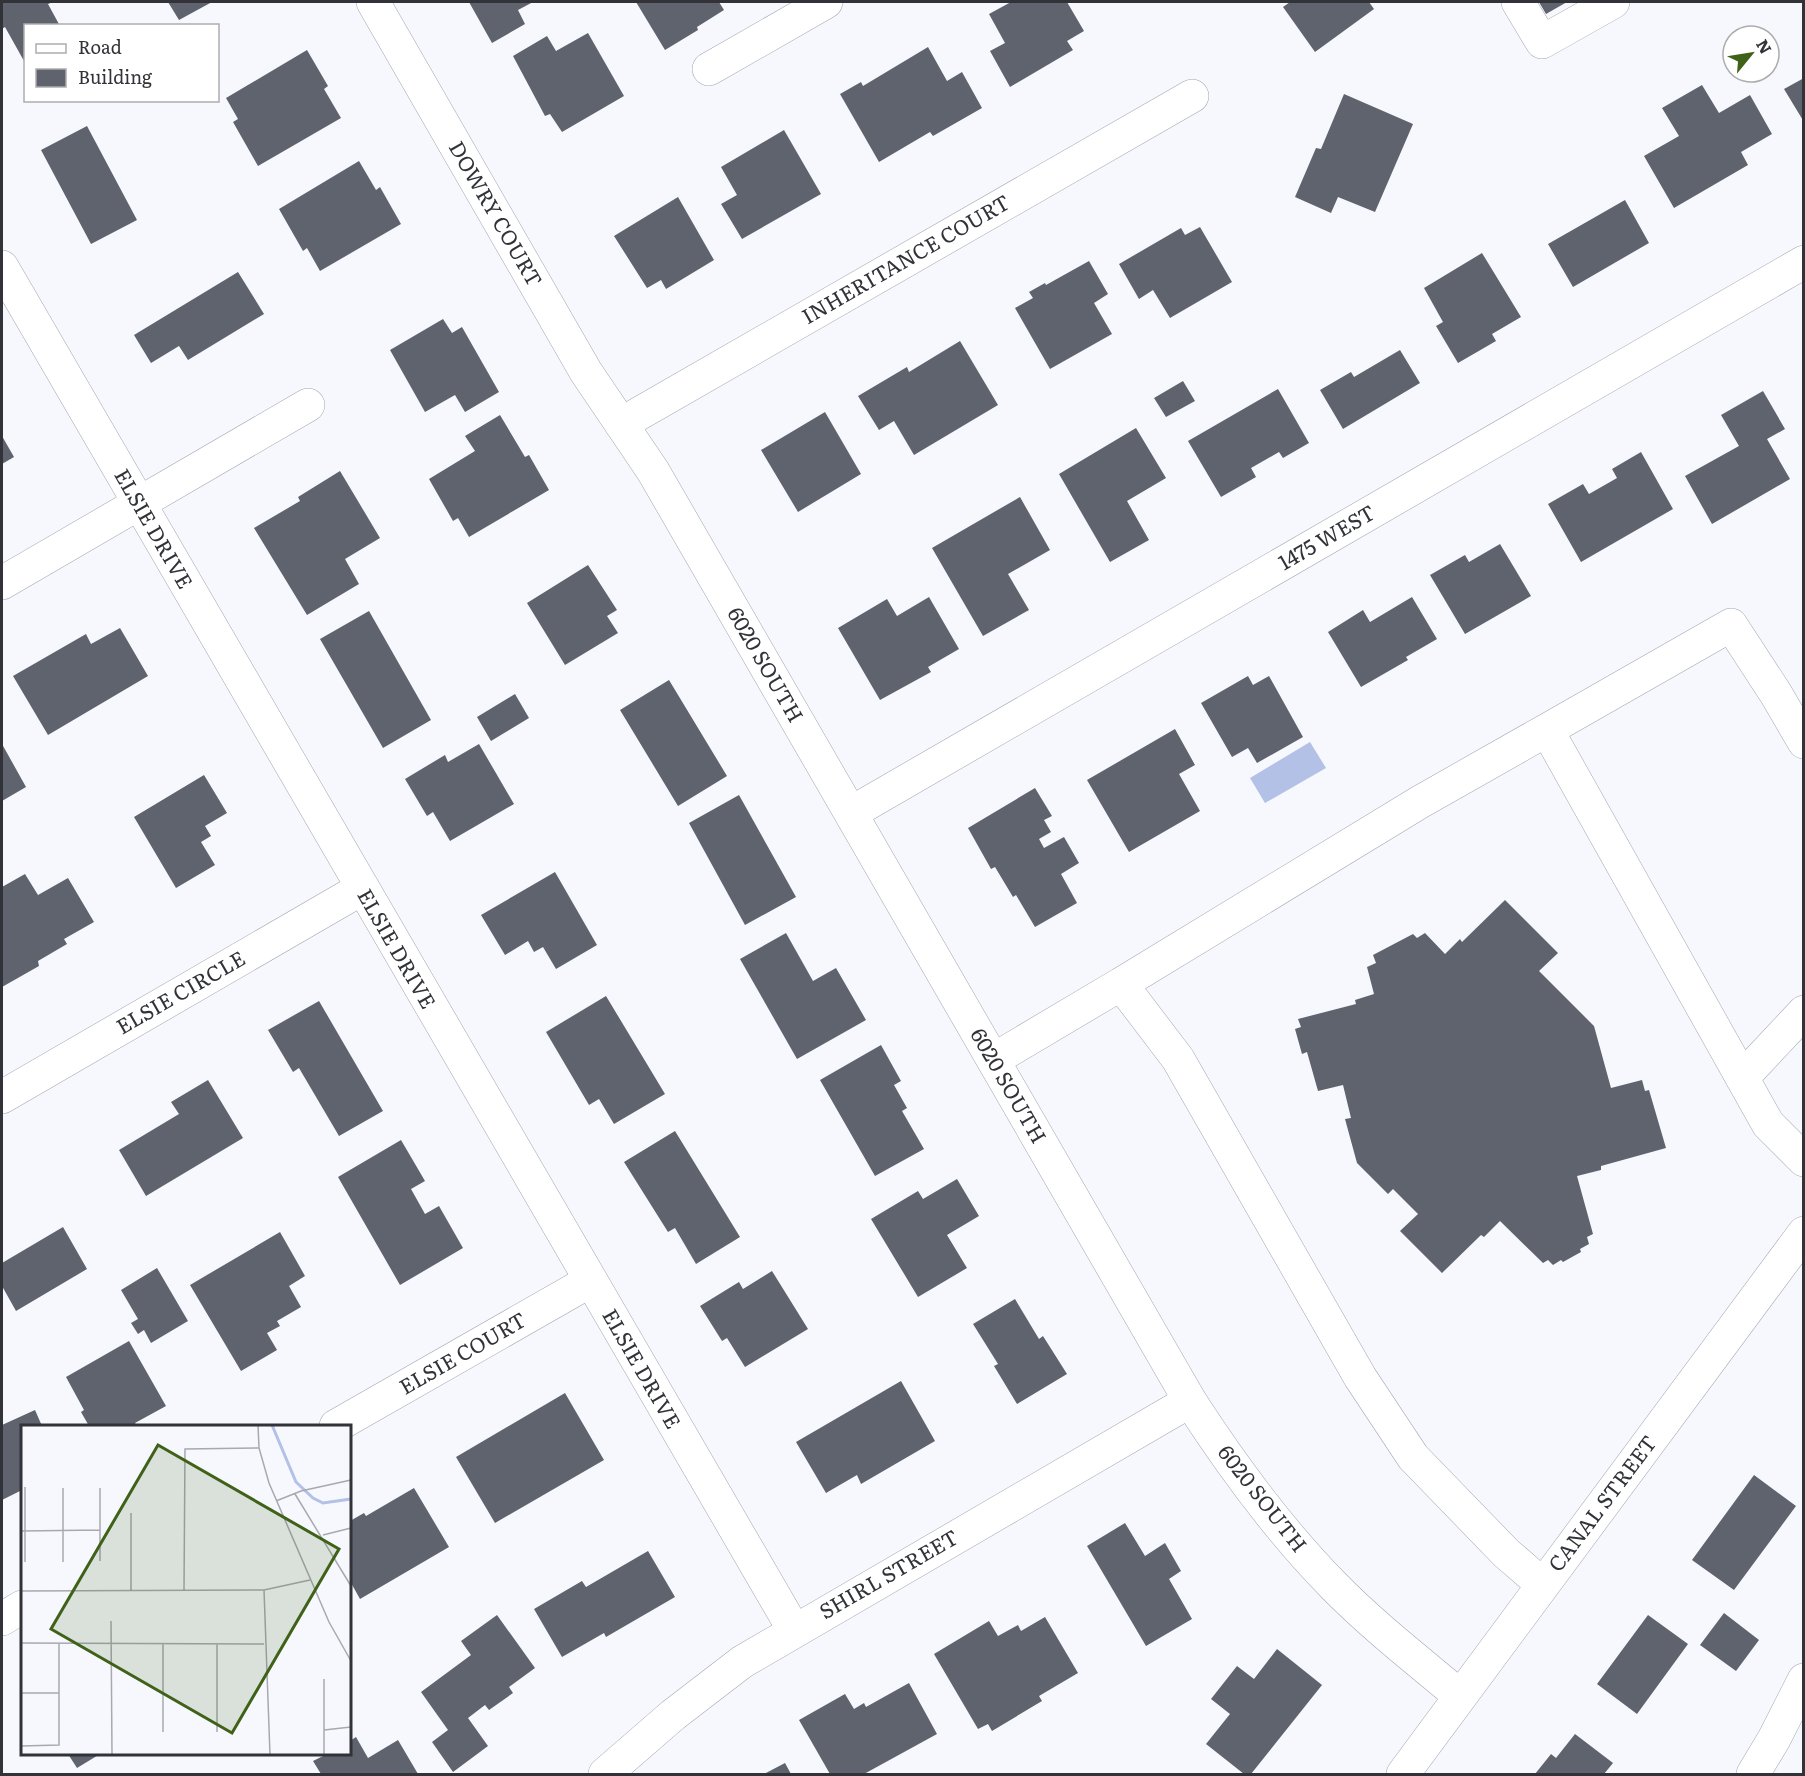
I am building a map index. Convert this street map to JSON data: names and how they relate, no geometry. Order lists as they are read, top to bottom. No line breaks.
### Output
{"streets":{"street":["DOWRY COURT","INHERITANCE COURT","ELSIE DRIVE","1475 WEST","6020 SOUTH","ELSIE CIRCLE","ELSIE COURT","CANAL STREET","SHIRL STREET"]},"crossings":[["DOWRY COURT","INHERITANCE COURT"],["DOWRY COURT","6020 SOUTH"],["INHERITANCE COURT","6020 SOUTH"],["ELSIE DRIVE","ELSIE CIRCLE"],["ELSIE DRIVE","ELSIE COURT"],["ELSIE DRIVE","SHIRL STREET"],["1475 WEST","6020 SOUTH"],["6020 SOUTH","CANAL STREET"],["6020 SOUTH","SHIRL STREET"]],"legend":["Road","Building"],"north":"top right"}
